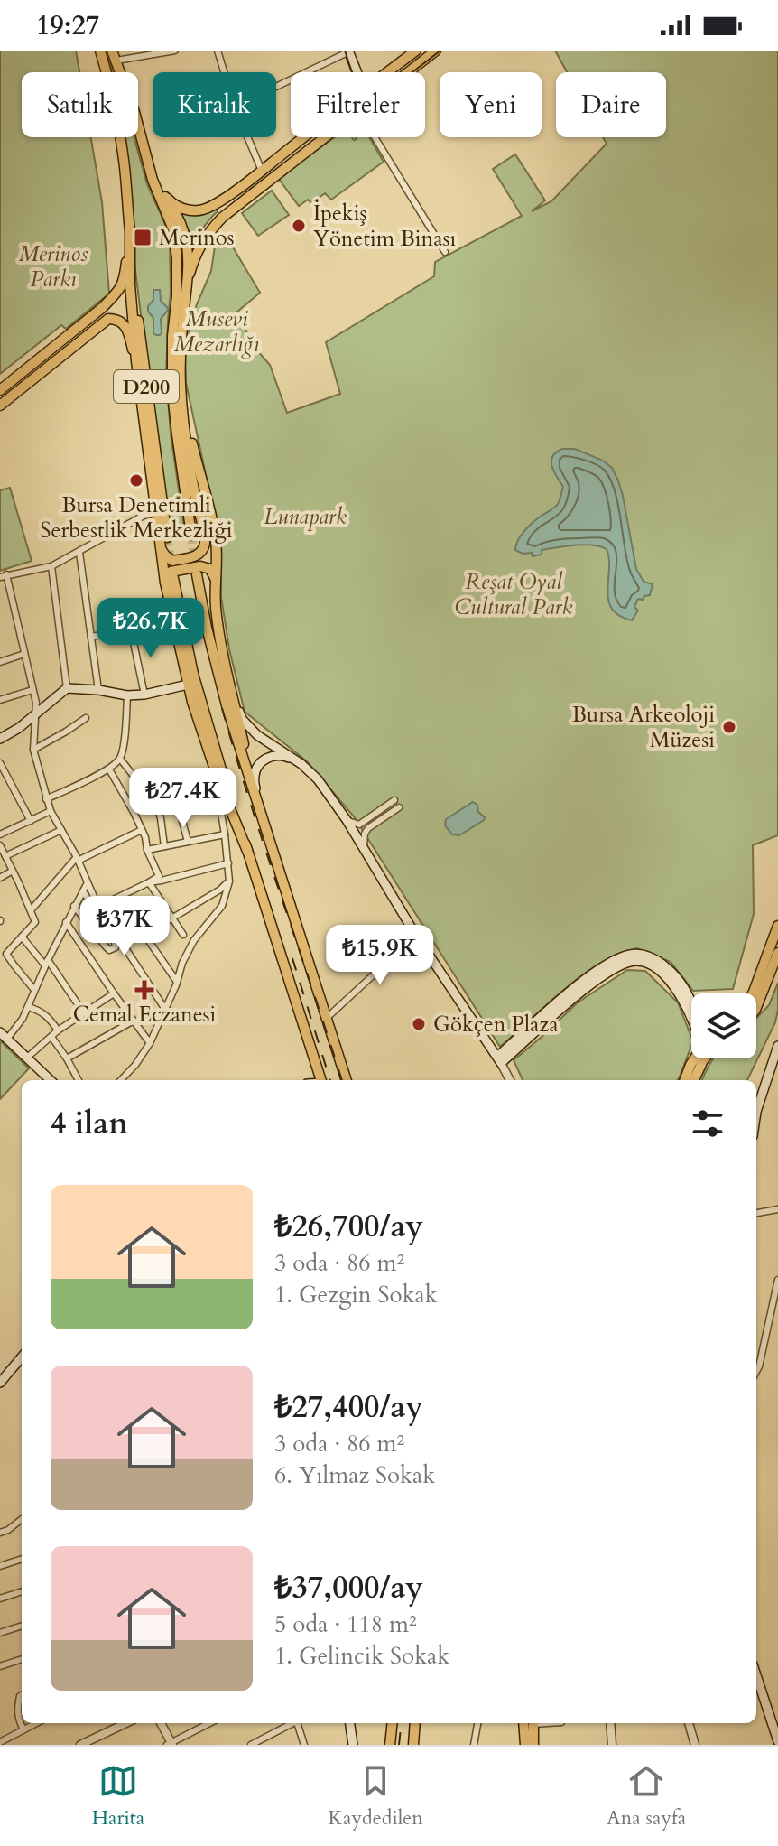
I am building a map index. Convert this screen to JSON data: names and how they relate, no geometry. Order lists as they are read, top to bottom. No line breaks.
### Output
{"streets":{"main road":["D200"]},"parks":["Merinos Parkı","Musevi Mezarlığı","Lunapark","Reşat Oyal Cultural Park"],"places":{"other":["İpekiş Yönetim Binası","Bursa Denetimli Serbestlik Merkezliği","Bursa Arkeoloji Müzesi","Gökçen Plaza"],"transit":["Merinos"],"health":["Cemal Eczanesi"]},"page":{"status":"19:27","chip":["Satılık","Kiralık","Filtreler","Yeni","Daire"],"price":["₺26.7K","₺27.4K","₺37K","₺15.9K"],"heading":"4 ilan","list":[{"name":"₺26,700/ay","note":"3 oda · 86 m² · 1. Gezgin Sokak"},{"name":"₺27,400/ay","note":"3 oda · 86 m² · 6. Yılmaz Sokak"},{"name":"₺37,000/ay","note":"5 oda · 118 m² · 1. Gelincik Sokak"}],"tabs":["Harita","Kaydedilen","Ana sayfa"]}}
